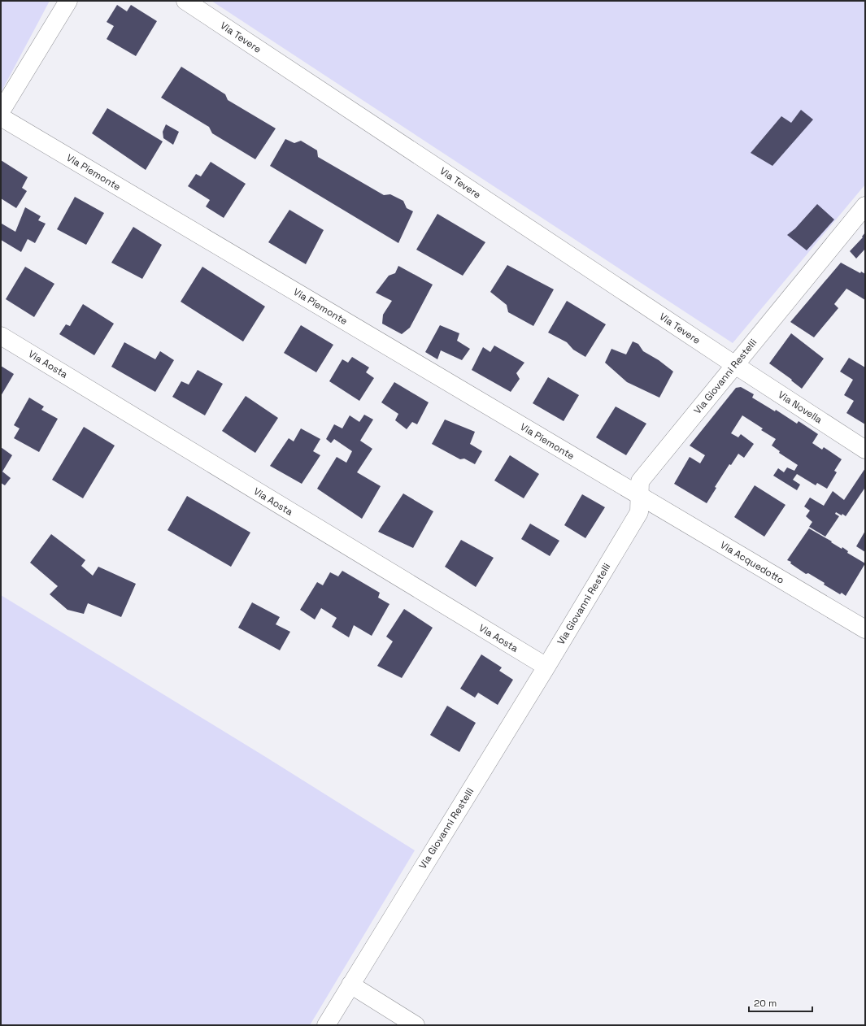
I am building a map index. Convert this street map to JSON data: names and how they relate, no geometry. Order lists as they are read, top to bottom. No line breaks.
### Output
{"streets":{"street":["Via Tevere","Via Piemonte","Via Aosta","Via Giovanni Restelli","Via Novella","Via Acquedotto"]},"crossings":[["Via Tevere","Via Giovanni Restelli"],["Via Tevere","Via Novella"],["Via Piemonte","Via Giovanni Restelli"],["Via Piemonte","Via Acquedotto"],["Via Aosta","Via Giovanni Restelli"],["Via Giovanni Restelli","Via Novella"],["Via Giovanni Restelli","Via Acquedotto"]],"scale_bar":"20 m"}
